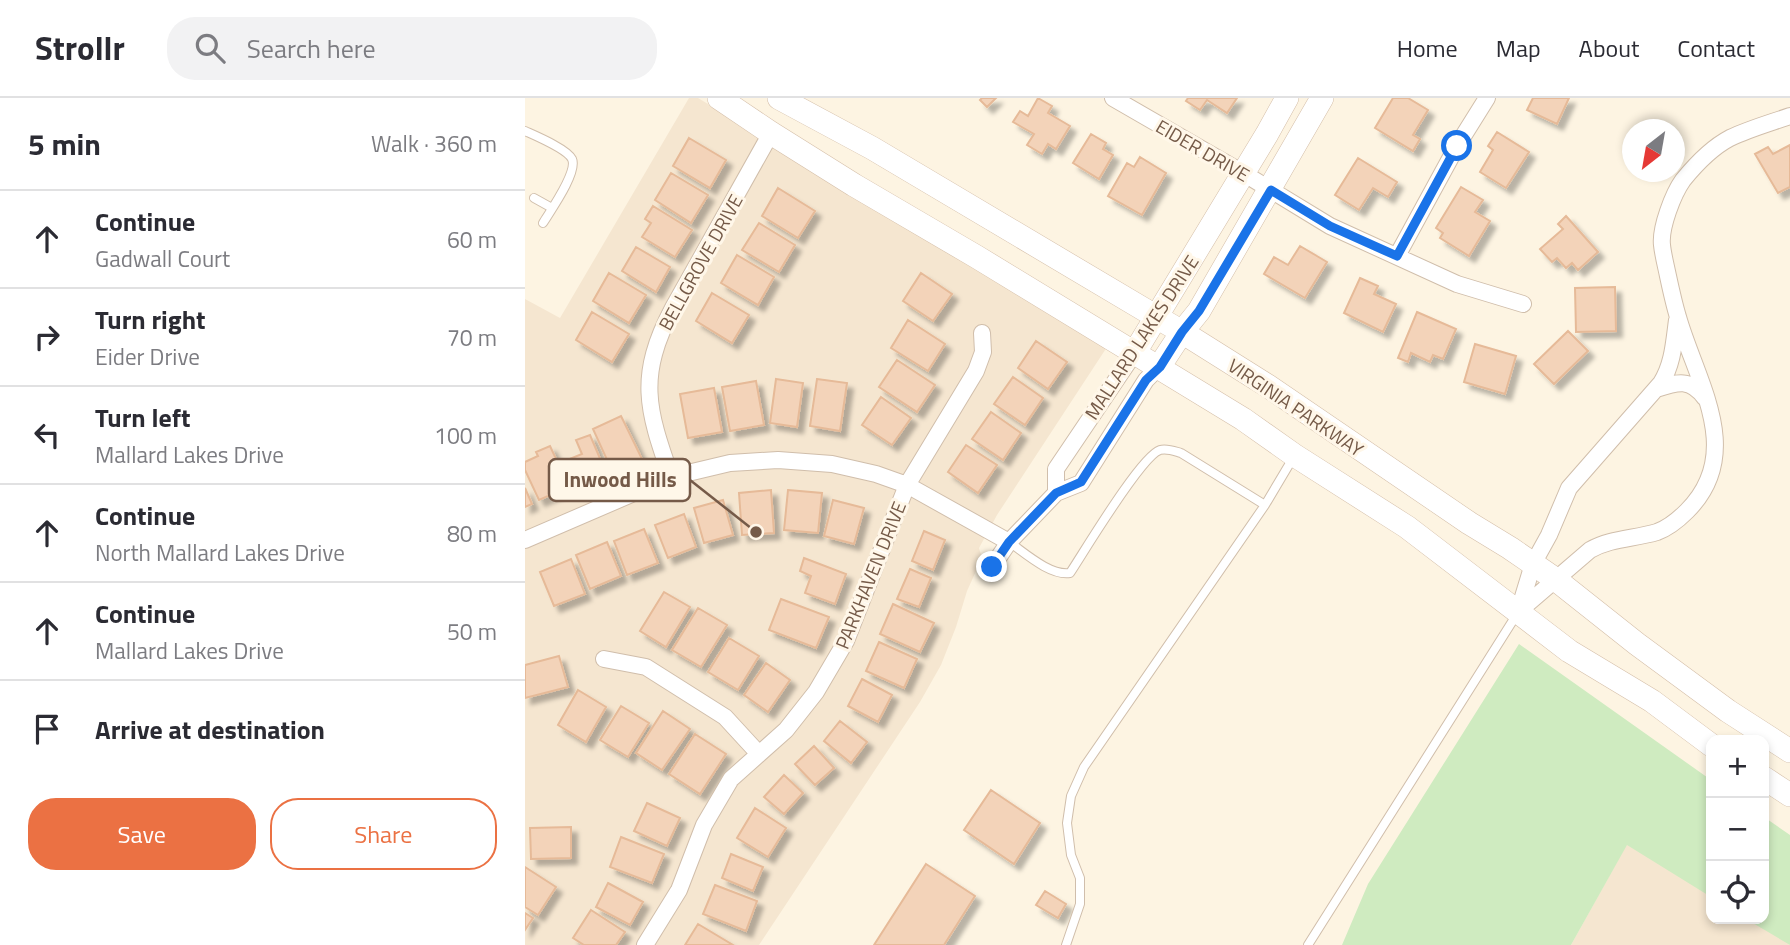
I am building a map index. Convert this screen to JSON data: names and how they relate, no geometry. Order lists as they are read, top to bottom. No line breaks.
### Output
{"streets":{"main road":["MALLARD LAKES DRIVE","VIRGINIA PARKWAY"],"street":["EIDER DRIVE","BELLGROVE DRIVE","PARKHAVEN DRIVE"]},"crossings":[["EIDER DRIVE","MALLARD LAKES DRIVE"],["BELLGROVE DRIVE","VIRGINIA PARKWAY"],["MALLARD LAKES DRIVE","VIRGINIA PARKWAY"]],"places":["Inwood Hills"],"north":"bottom left","page":{"header":"Strollr","search":"Search here","nav":["Home","Map","About","Contact"],"heading":["5 min","Walk · 360 m"],"list":[["Continue","Gadwall Court","60 m"],["Turn right","Eider Drive","70 m"],["Turn left","Mallard Lakes Drive","100 m"],["Continue","North Mallard Lakes Drive","80 m"],["Continue","Mallard Lakes Drive","50 m"],"Arrive at destination"],"map_buttons":["+","−"],"buttons":["Save","Share"]}}
